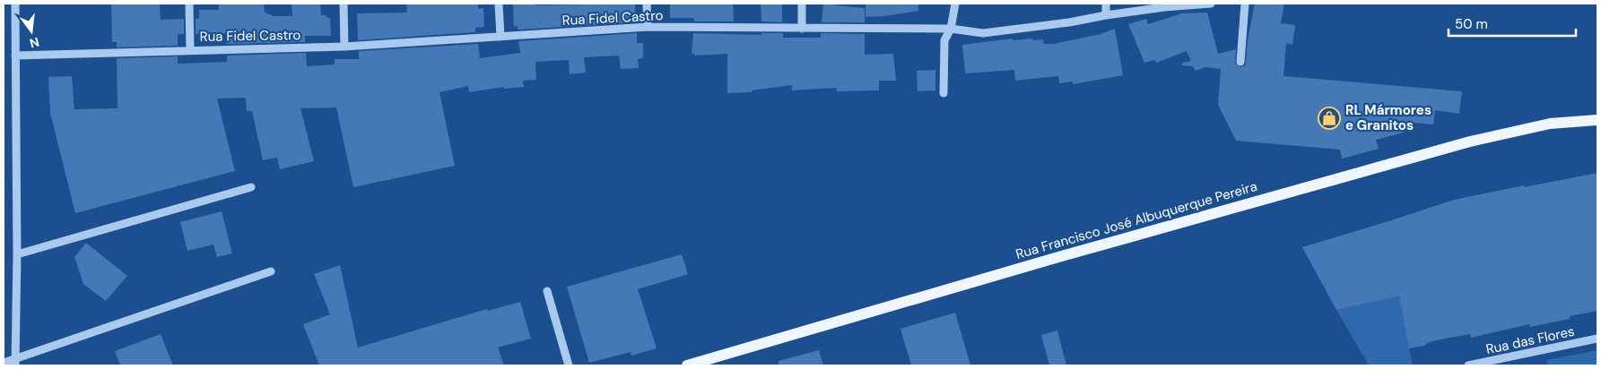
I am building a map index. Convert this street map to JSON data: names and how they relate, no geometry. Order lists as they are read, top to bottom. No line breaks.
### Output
{"streets":{"main road":["Rua Francisco José Albuquerque Pereira"],"street":["Rua Fidel Castro","Rua das Flores"]},"places":{"shop":["RL Mármores e Granitos"]},"scale_bar":"50 m","north":"bottom"}
